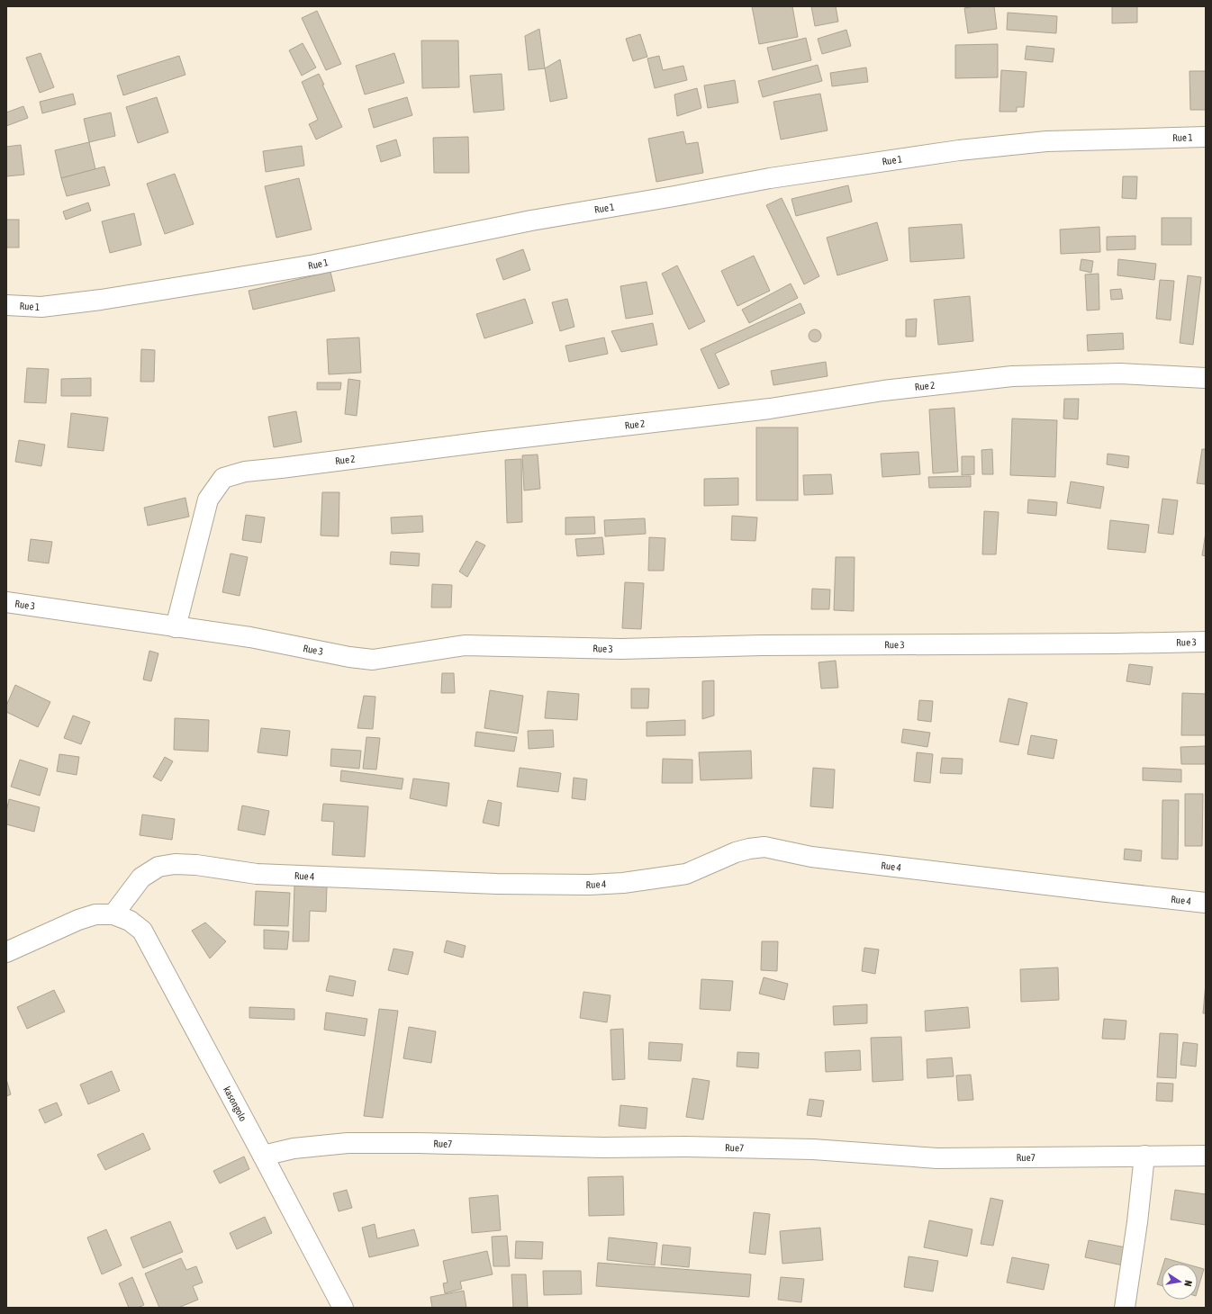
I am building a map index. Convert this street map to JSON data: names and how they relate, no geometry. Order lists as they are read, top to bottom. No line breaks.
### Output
{"streets":{"street":["Rue 1","Rue 2","Rue 3","Rue 4","kasongolo","Rue7"]},"crossings":[["Rue 2","Rue 3"],["Rue 4","kasongolo"],["kasongolo","Rue7"]],"north":"right"}
